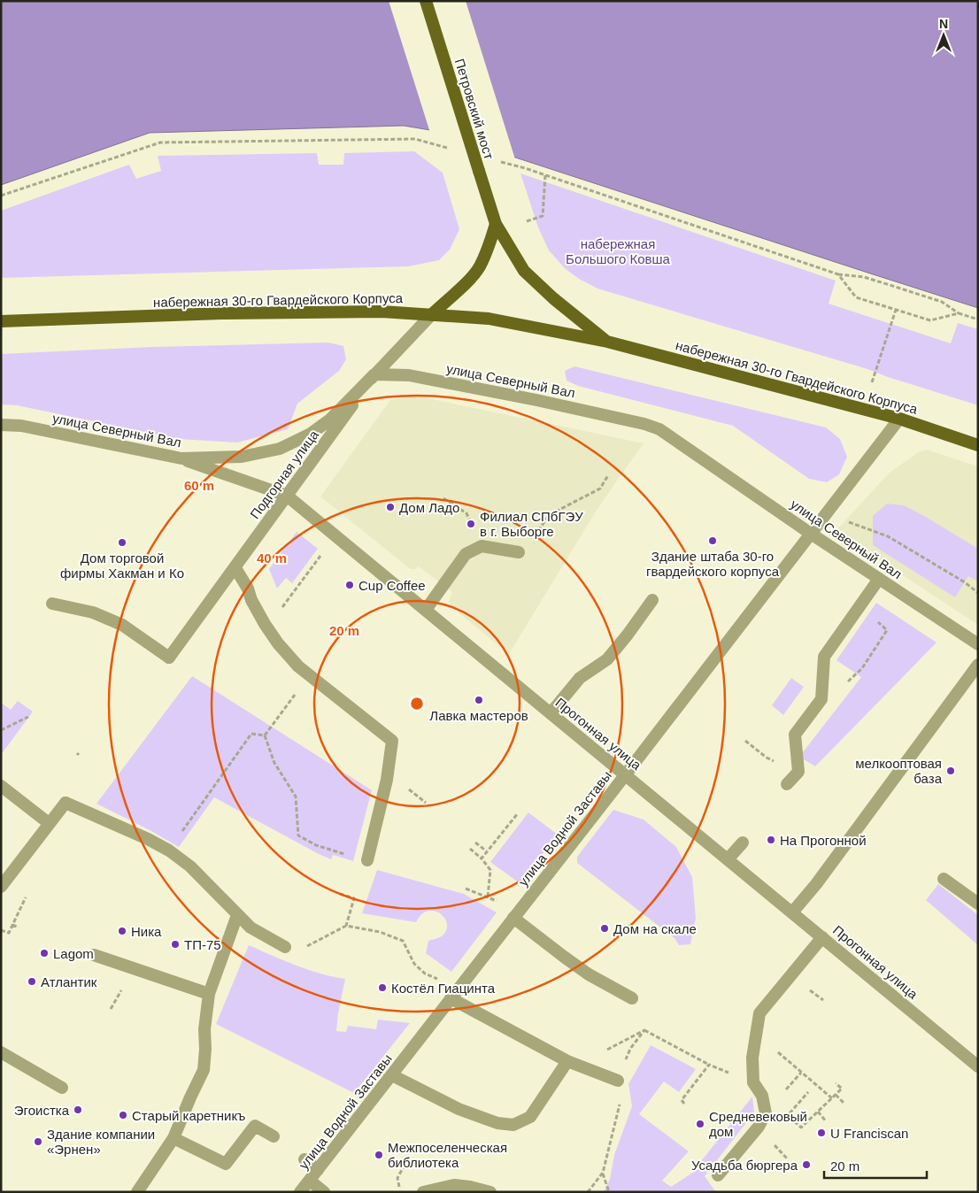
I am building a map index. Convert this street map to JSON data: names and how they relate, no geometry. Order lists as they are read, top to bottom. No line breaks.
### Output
{"streets":{"main road":["Петровский мост","набережная 30-го Гвардейского Корпуса"],"street":["улица Северный Вал","Подгорная улица","Прогонная улица","улица Водной Заставы"]},"crossings":[["Петровский мост","набережная 30-го Гвардейского Корпуса"],["набережная 30-го Гвардейского Корпуса","Подгорная улица"],["набережная 30-го Гвардейского Корпуса","улица Водной Заставы"],["улица Северный Вал","Подгорная улица"],["улица Северный Вал","Прогонная улица"],["улица Северный Вал","улица Водной Заставы"],["Подгорная улица","Прогонная улица"],["Прогонная улица","улица Водной Заставы"]],"parks":["набережная Большого Ковша"],"places":["Дом Ладо","Филиал СПбГЭУ в г. Выборге","Здание штаба 30-го гвардейского корпуса","Дом торговой фирмы Хакман и Ко","Cup Coffee","Лавка мастеров","мелкооптовая база","На Прогонной","Дом на скале","Ника","ТП-75","Lagom","Атлантик","Костёл Гиацинта","Эгоистка","Старый каретникъ","Средневековый дом","U Franciscan","Здание компании «Эрнен»","Межпоселенческая библиотека","Усадьба бюргера"],"scale_bar":"20 m","north":"top","rings":["60 m","40 m","20 m"]}
